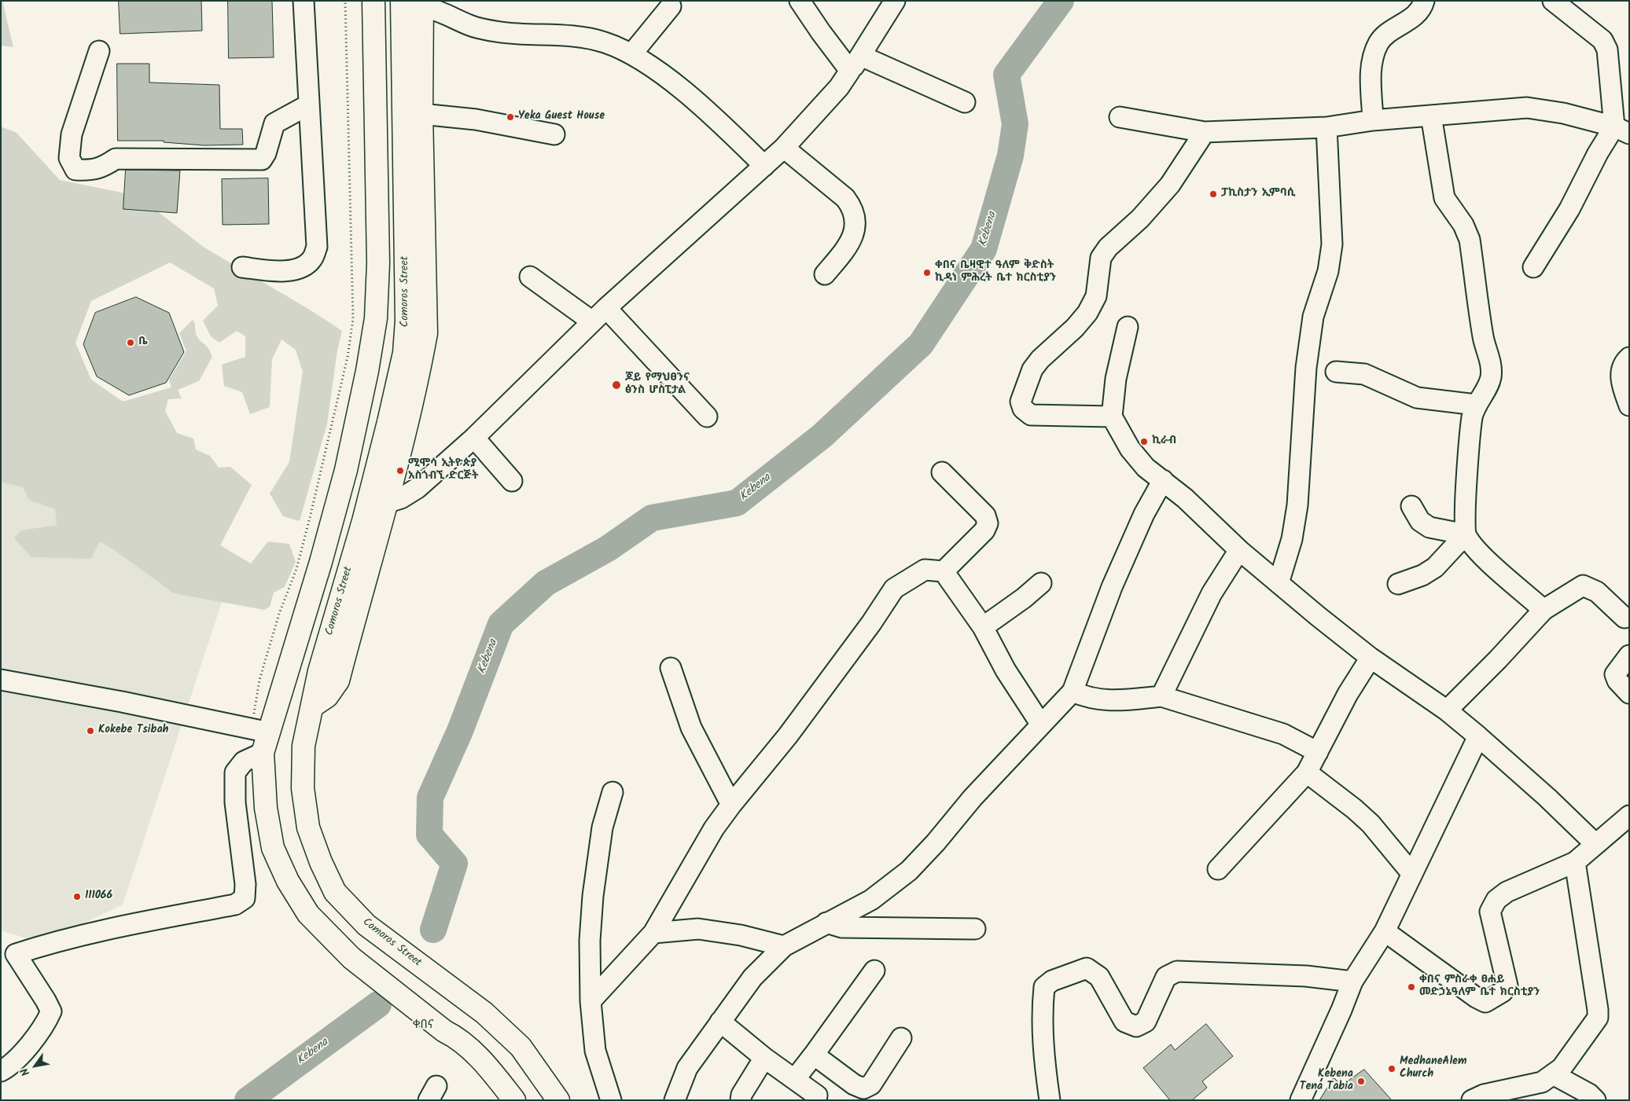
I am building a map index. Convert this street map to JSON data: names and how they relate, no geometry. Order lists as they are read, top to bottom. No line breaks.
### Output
{"streets":{"main road":["Comoros Street"]},"districts":["ቀበና"],"water":["Kebena"],"places":["Yeka Guest House","ፓኪስታን ኢምባሲ","ቀበና ቤዛዊተ ዓለም ቅድስት ኪዳነ ምሕረት ቤተ ክርስቲያን","ቤ","ጆይ የማህፀንና ፅንስ ሆስፒታል","ኪራብ","ሚሞሳ ኢትዮጵያ አስጎብኚ ድርጅት","Kokebe Tsibah","111066","ቀበና ምስራቀ ፀሐይ መድኃኔዓለም ቤተ ክርስቲያን","MedhaneAlem Church","Kebena Tena Tabia"],"north":"bottom left"}
